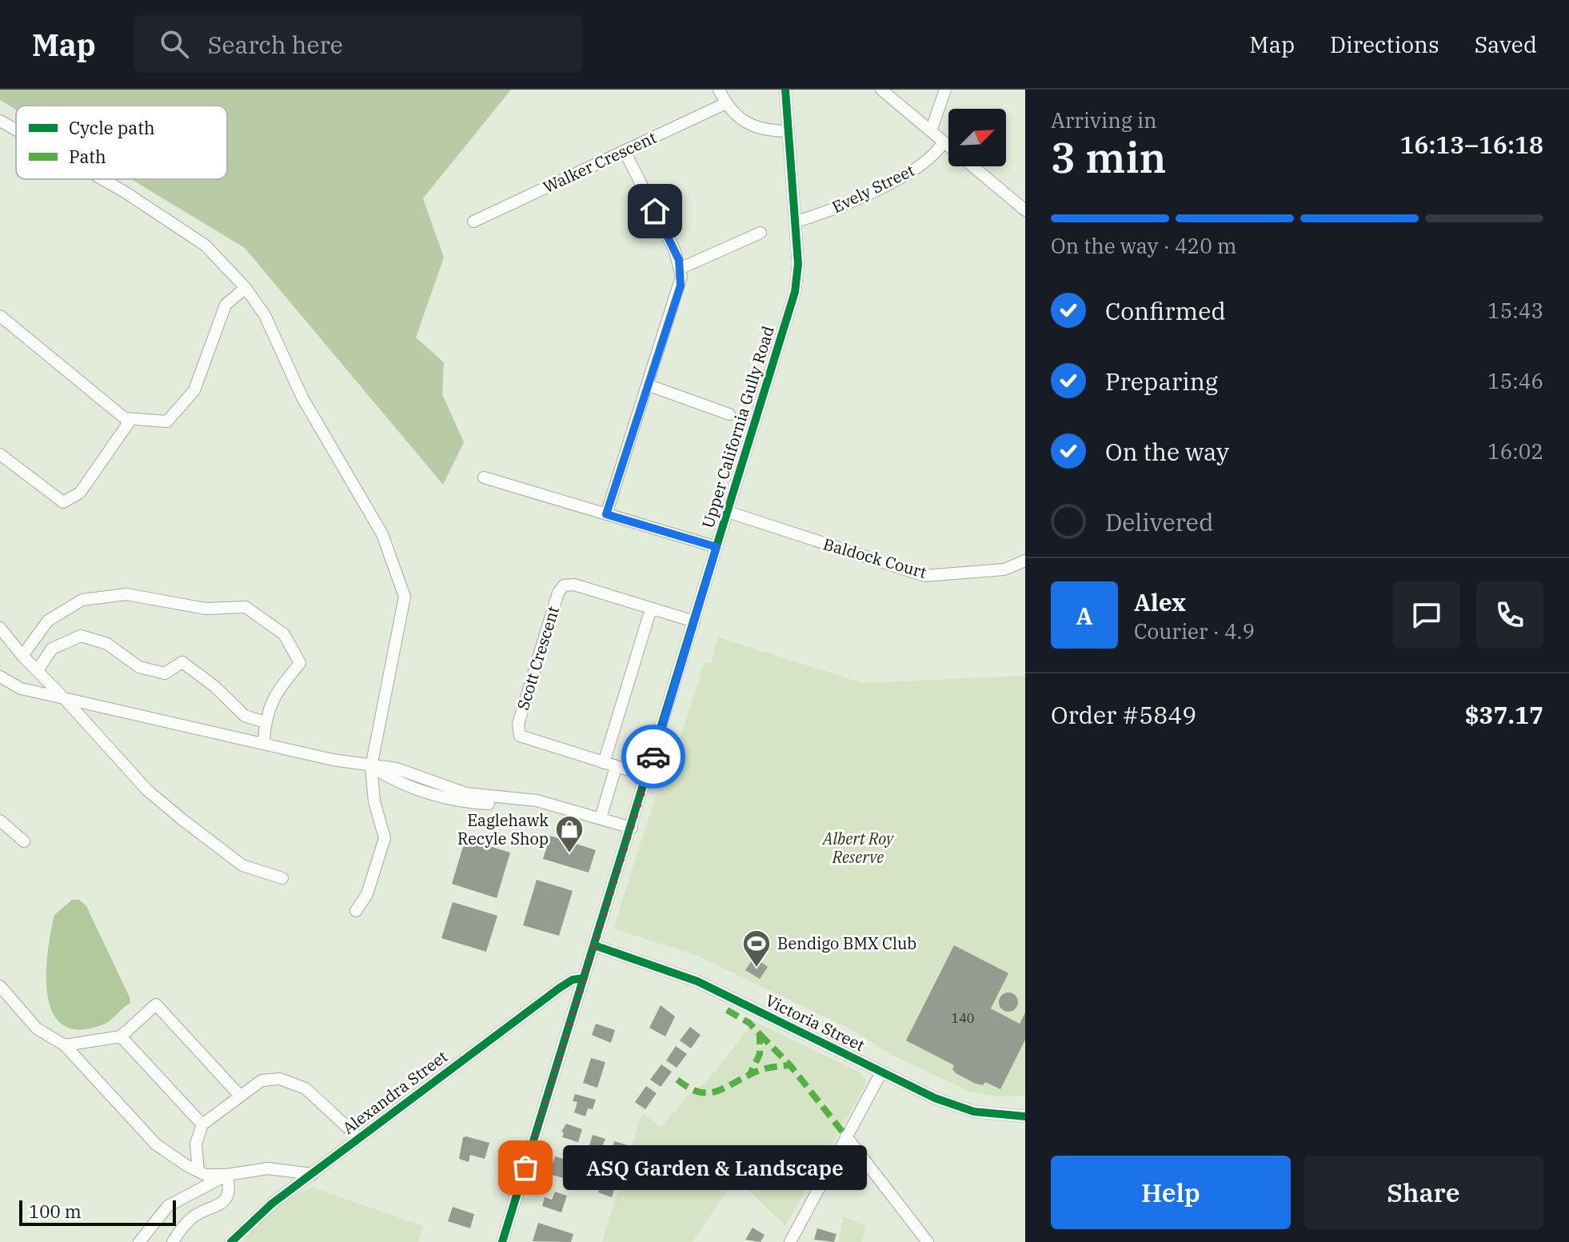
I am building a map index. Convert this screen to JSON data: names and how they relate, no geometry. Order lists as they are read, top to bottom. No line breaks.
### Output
{"streets":{"street":["Walker Crescent","Evely Street","Upper California Gully Road","Baldock Court","Scott Crescent","Victoria Street","Alexandra Street"]},"crossings":[["Evely Street","Upper California Gully Road"],["Upper California Gully Road","Baldock Court"],["Upper California Gully Road","Scott Crescent"],["Upper California Gully Road","Victoria Street"],["Upper California Gully Road","Alexandra Street"]],"parks":["Albert Roy Reserve"],"places":{"shop":["Eaglehawk Recyle Shop"],"sports":["Bendigo BMX Club"],"other":["ASQ Garden & Landscape"]},"house_numbers":["140"],"legend":["Cycle path","Path"],"scale_bar":"100 m","north":"top right","page":{"header":"Map","search":"Search here","nav":["Map","Directions","Saved"],"heading":["3 min","Arriving in","16:13–16:18"],"panel":["Alex","Courier · 4.9","Order #5849","$37.17"],"bar":"On the way · 420 m","list":[["Confirmed","15:43"],["Preparing","15:46"],["On the way","16:02"],"Delivered"],"round":"A","buttons":["Help","Share"],"bubble":"ASQ Garden & Landscape","scale":"100 m"}}
